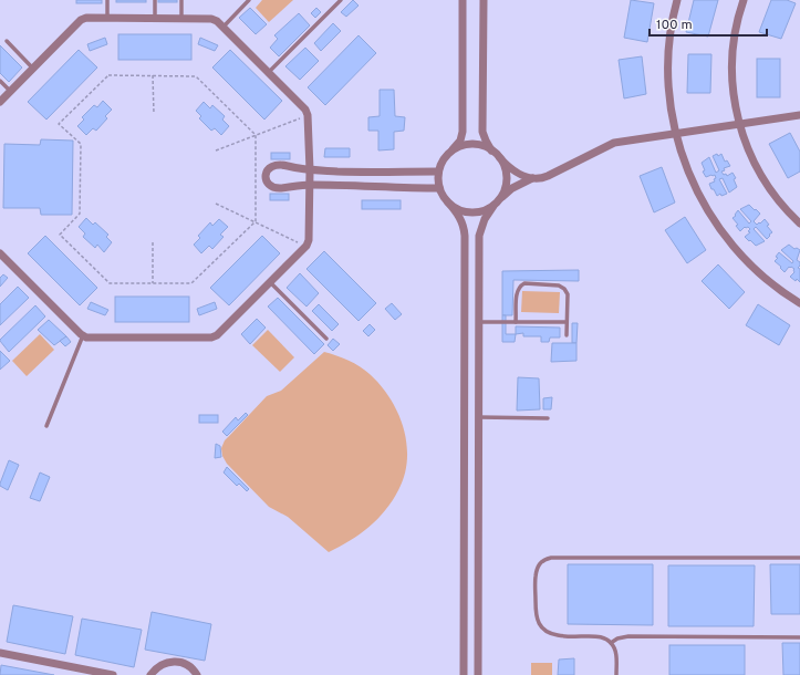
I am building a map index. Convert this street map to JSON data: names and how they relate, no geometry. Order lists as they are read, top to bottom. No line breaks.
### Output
{"scale_bar":"100 m"}
